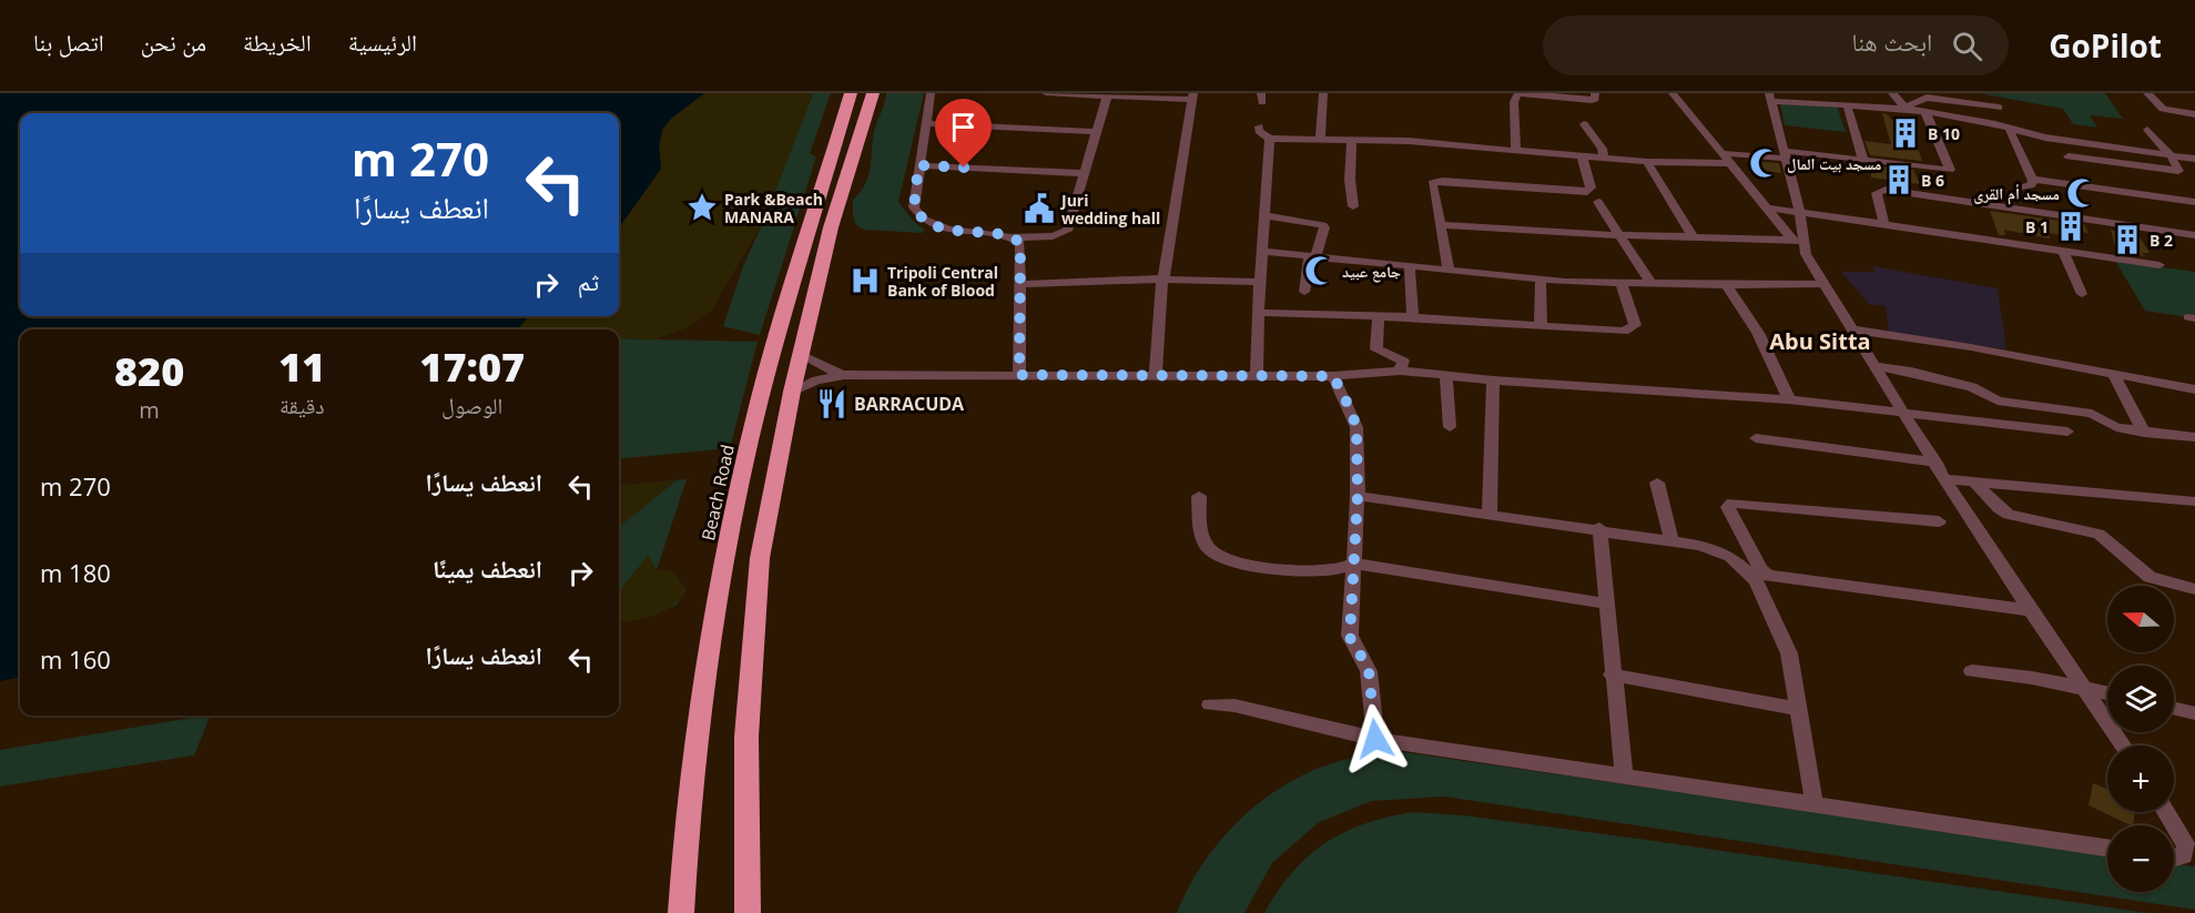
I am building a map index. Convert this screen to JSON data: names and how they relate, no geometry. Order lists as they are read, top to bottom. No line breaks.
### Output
{"streets":{"highway":["Beach Road"]},"districts":["Abu Sitta"],"places":{"building":["B 10","B 6","B 1","B 2"],"mosque":["مسجد بيت المال","مسجد أم القرى","جامع عبيد"],"place":["Park &Beach MANARA"],"public building":["Juri wedding hall"],"hospital":["Tripoli Central Bank of Blood"],"restaurant":["BARRACUDA"]},"north":"left","page":{"header":"GoPilot","search":"ابحث هنا","nav":["الرئيسية","الخريطة","من نحن","اتصل بنا"],"turn":["270 m","انعطف يسارًا"],"then":"ثم","eta":["17:07","الوصول","11","دقيقة","820","m"],"list":[{"name":"انعطف يسارًا","value":"270 m"},{"name":"انعطف يمينًا","value":"180 m"},{"name":"انعطف يسارًا","value":"160 m"}],"map_buttons":["+","−"]}}
